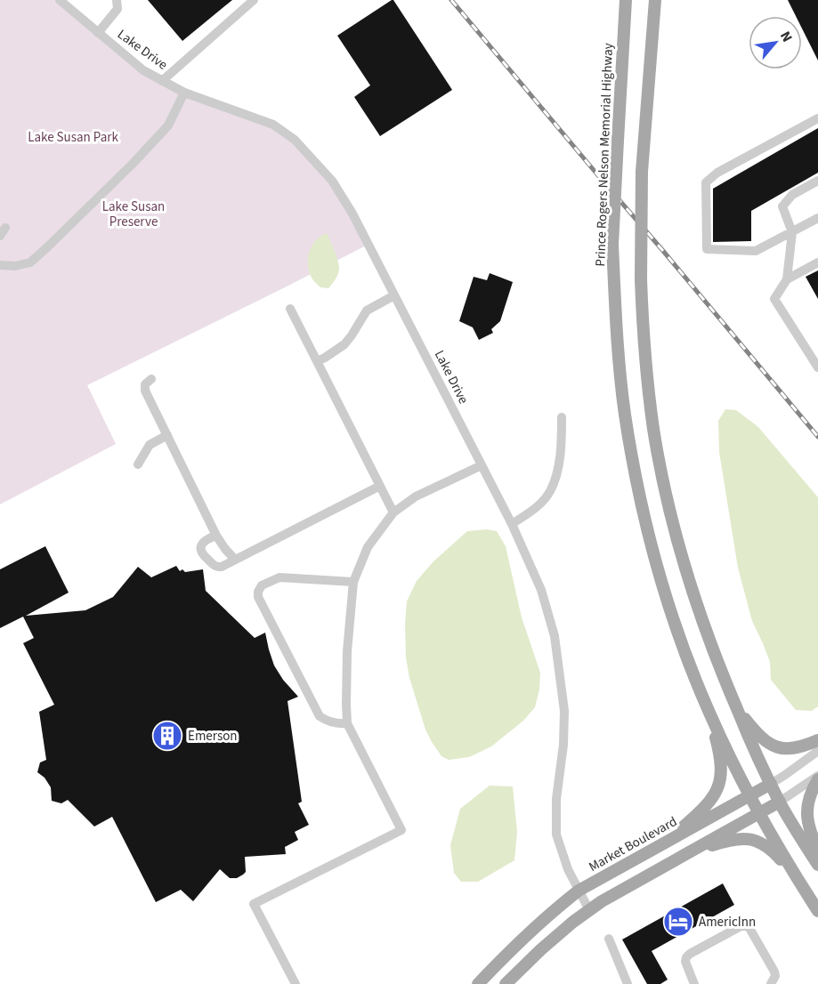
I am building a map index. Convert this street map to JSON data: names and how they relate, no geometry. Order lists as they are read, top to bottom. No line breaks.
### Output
{"streets":{"main road":["Prince Rogers Nelson Memorial Highway","Market Boulevard"],"street":["Lake Drive"]},"crossings":[["Lake Drive","Market Boulevard"],["Prince Rogers Nelson Memorial Highway","Market Boulevard"]],"parks":["Lake Susan Park","Lake Susan Preserve"],"places":{"building":["Emerson"],"hotel":["AmericInn"]},"north":"top right"}
